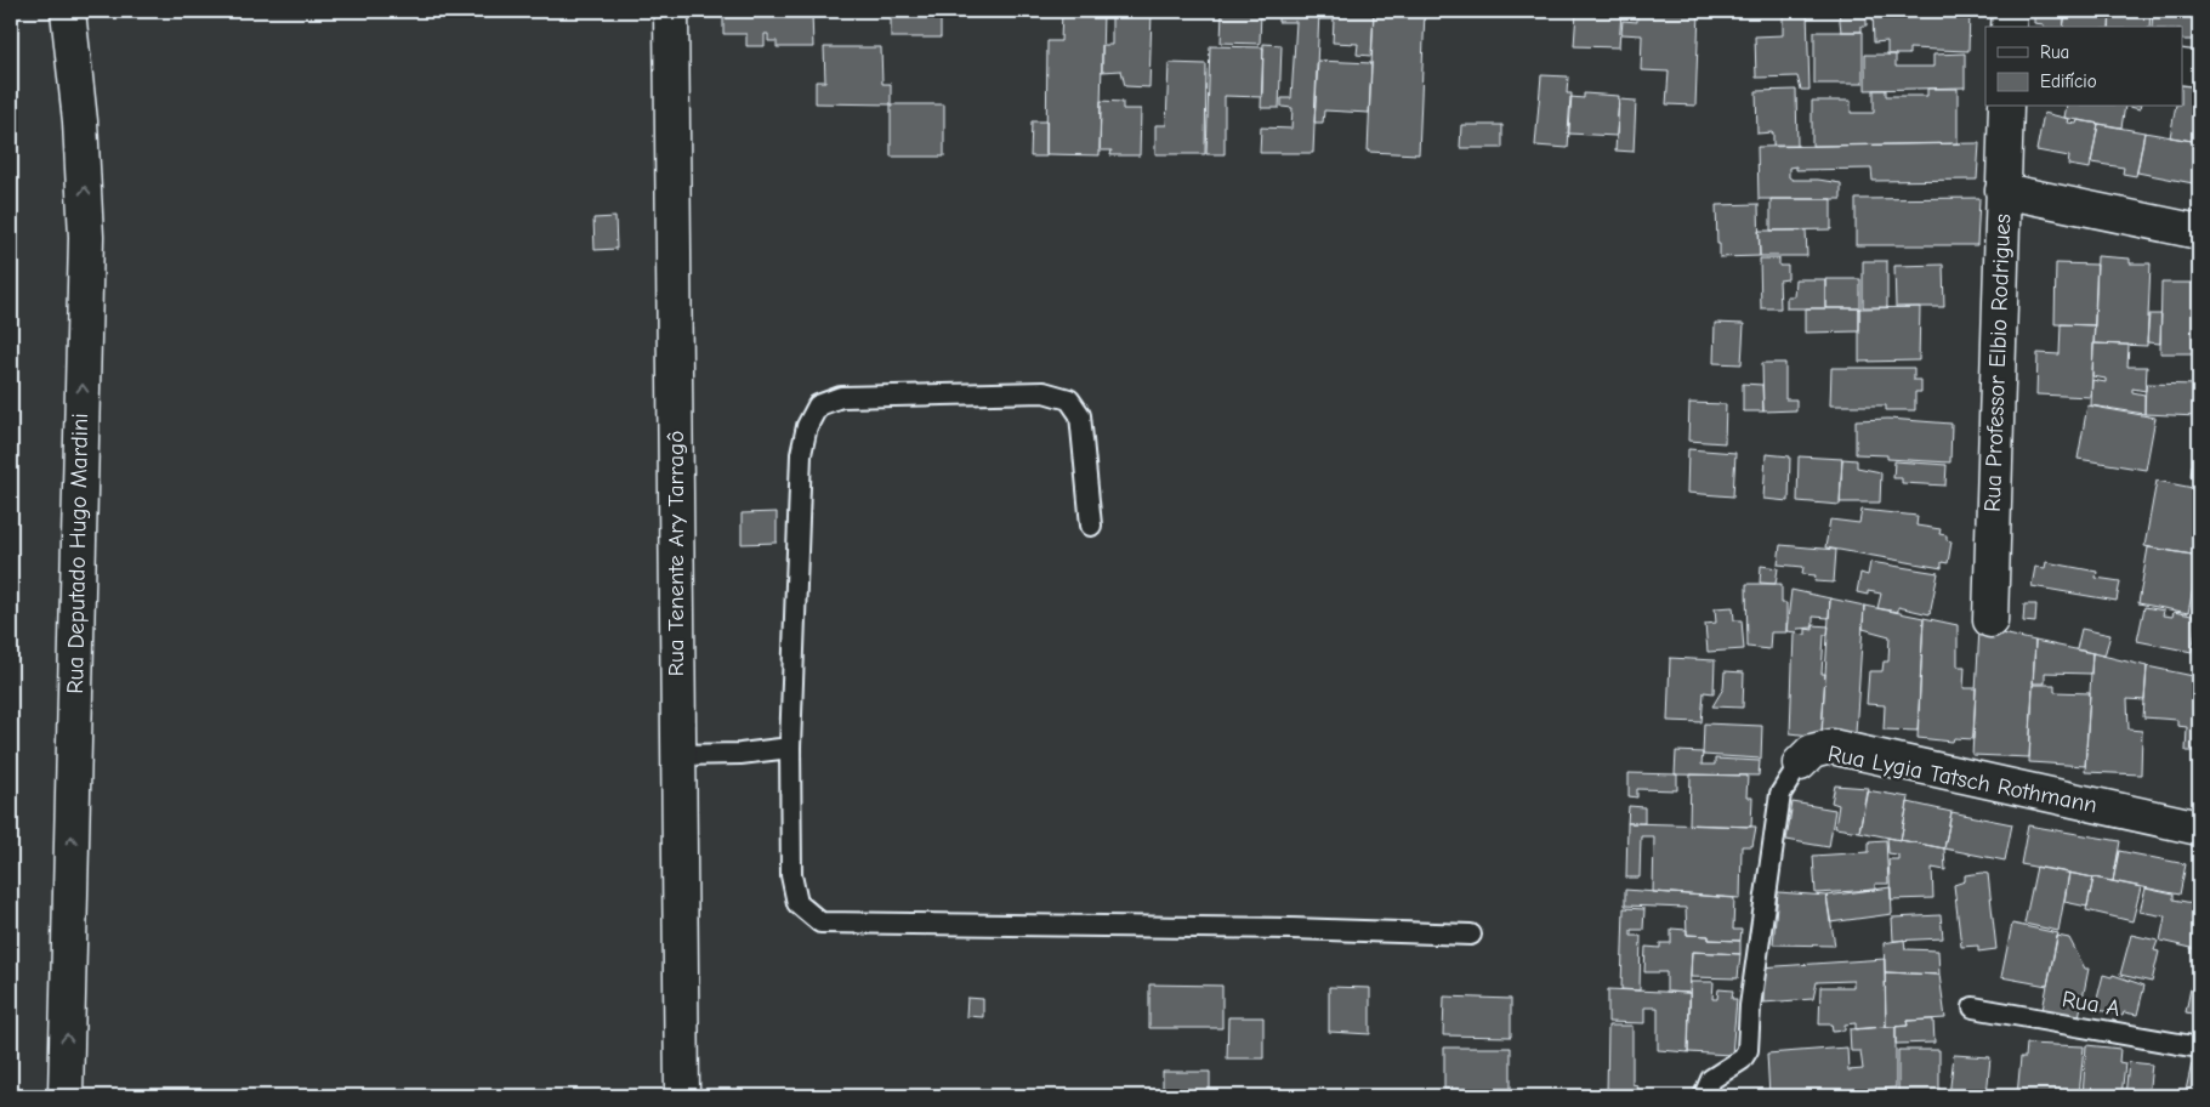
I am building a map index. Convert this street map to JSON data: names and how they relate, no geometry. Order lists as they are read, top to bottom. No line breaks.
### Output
{"streets":{"street":["Rua Professor Elbio Rodrigues","Rua Deputado Hugo Mardini","Rua Tenente Ary Tarragô","Rua Lygia Tatsch Rothmann"],"lane":["Rua A"]},"one_way":["Rua Deputado Hugo Mardini"],"legend":["Rua","Edifício"]}
